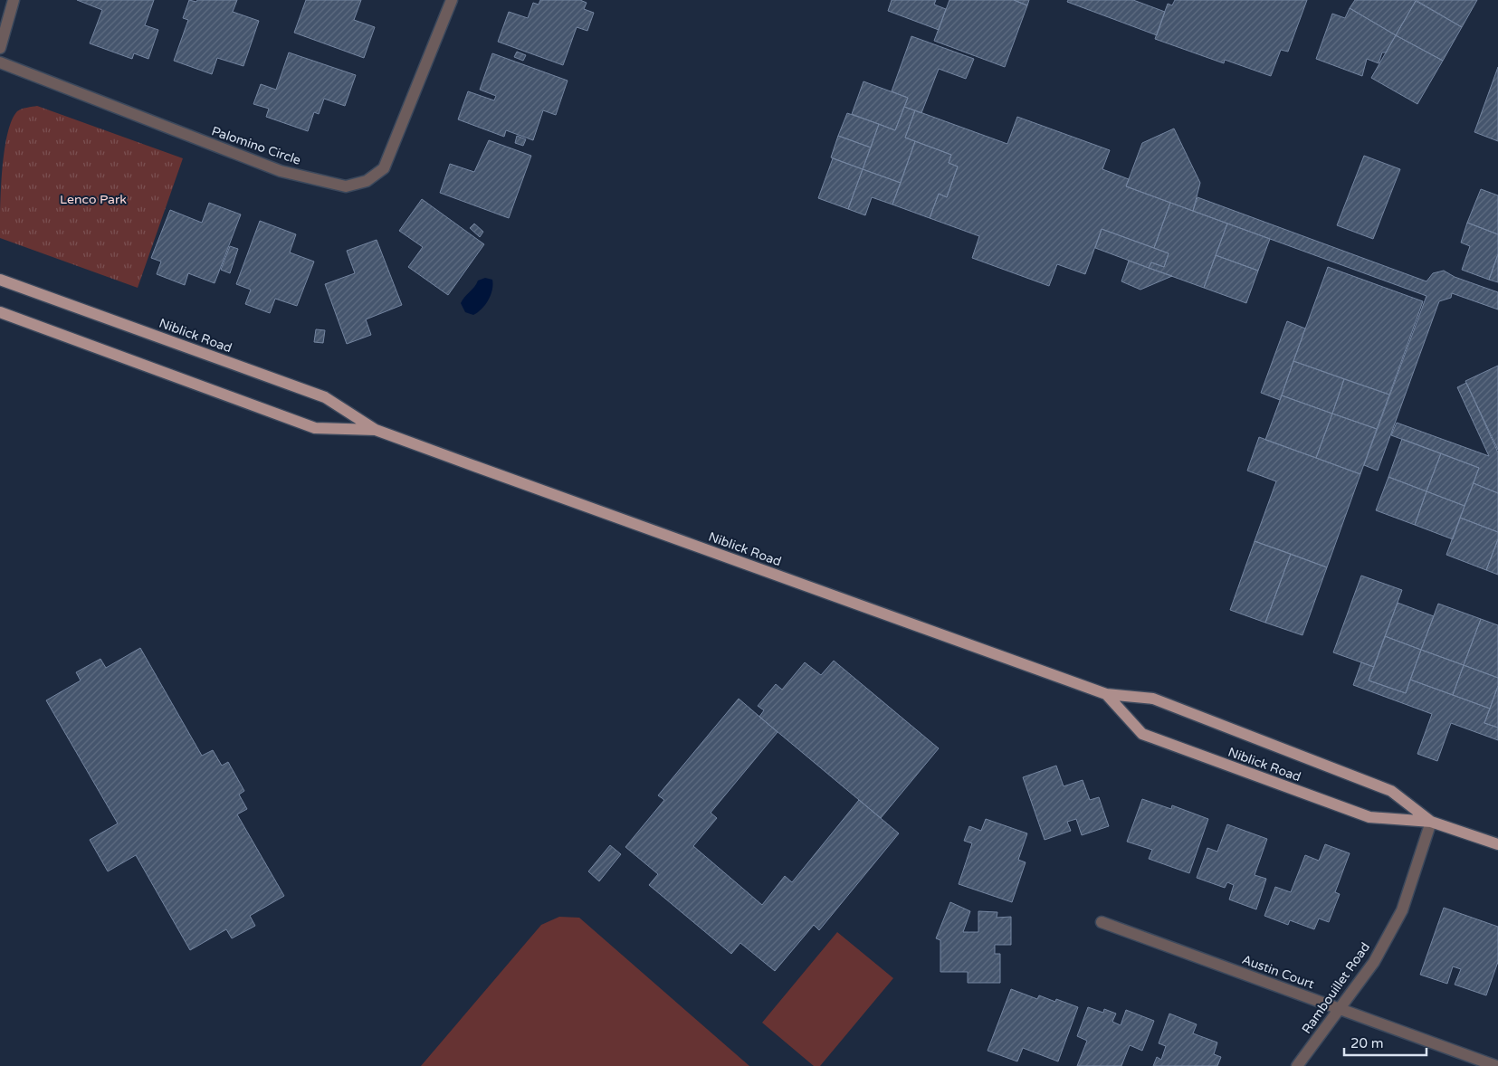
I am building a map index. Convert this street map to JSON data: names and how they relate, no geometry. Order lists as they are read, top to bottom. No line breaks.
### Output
{"streets":{"main road":["Niblick Road"],"street":["Palomino Circle","Austin Court","Rambouillet Road"]},"crossings":[["Niblick Road","Rambouillet Road"],["Austin Court","Rambouillet Road"]],"parks":["Lenco Park"],"scale_bar":"20 m"}
